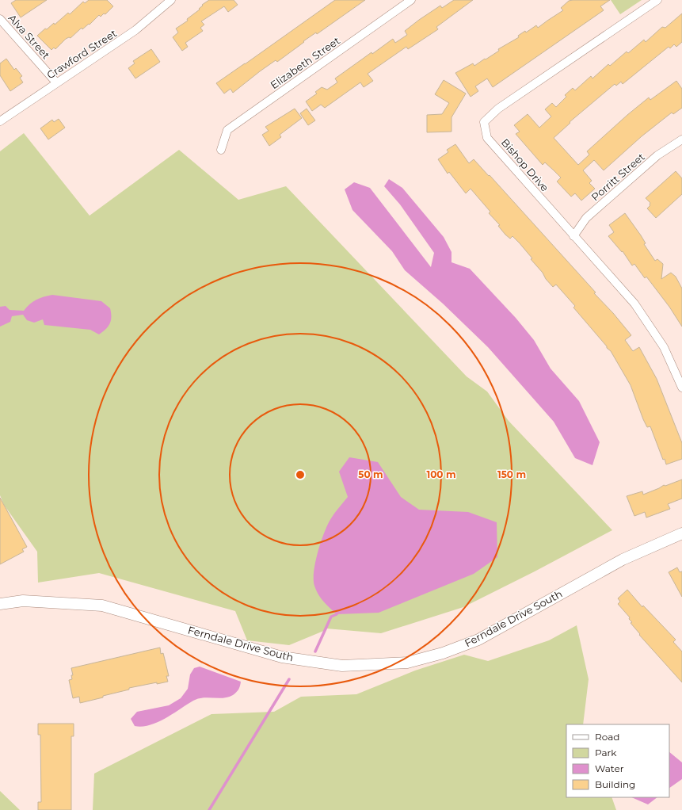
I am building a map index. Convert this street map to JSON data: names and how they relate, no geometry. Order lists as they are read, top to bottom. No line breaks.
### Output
{"streets":{"main road":["Ferndale Drive South"],"street":["Alva Street","Crawford Street","Elizabeth Street","Bishop Drive","Porritt Street"]},"crossings":[["Alva Street","Crawford Street"],["Bishop Drive","Porritt Street"]],"legend":["Road","Park","Water","Building"],"rings":["50 m","100 m","150 m"]}
